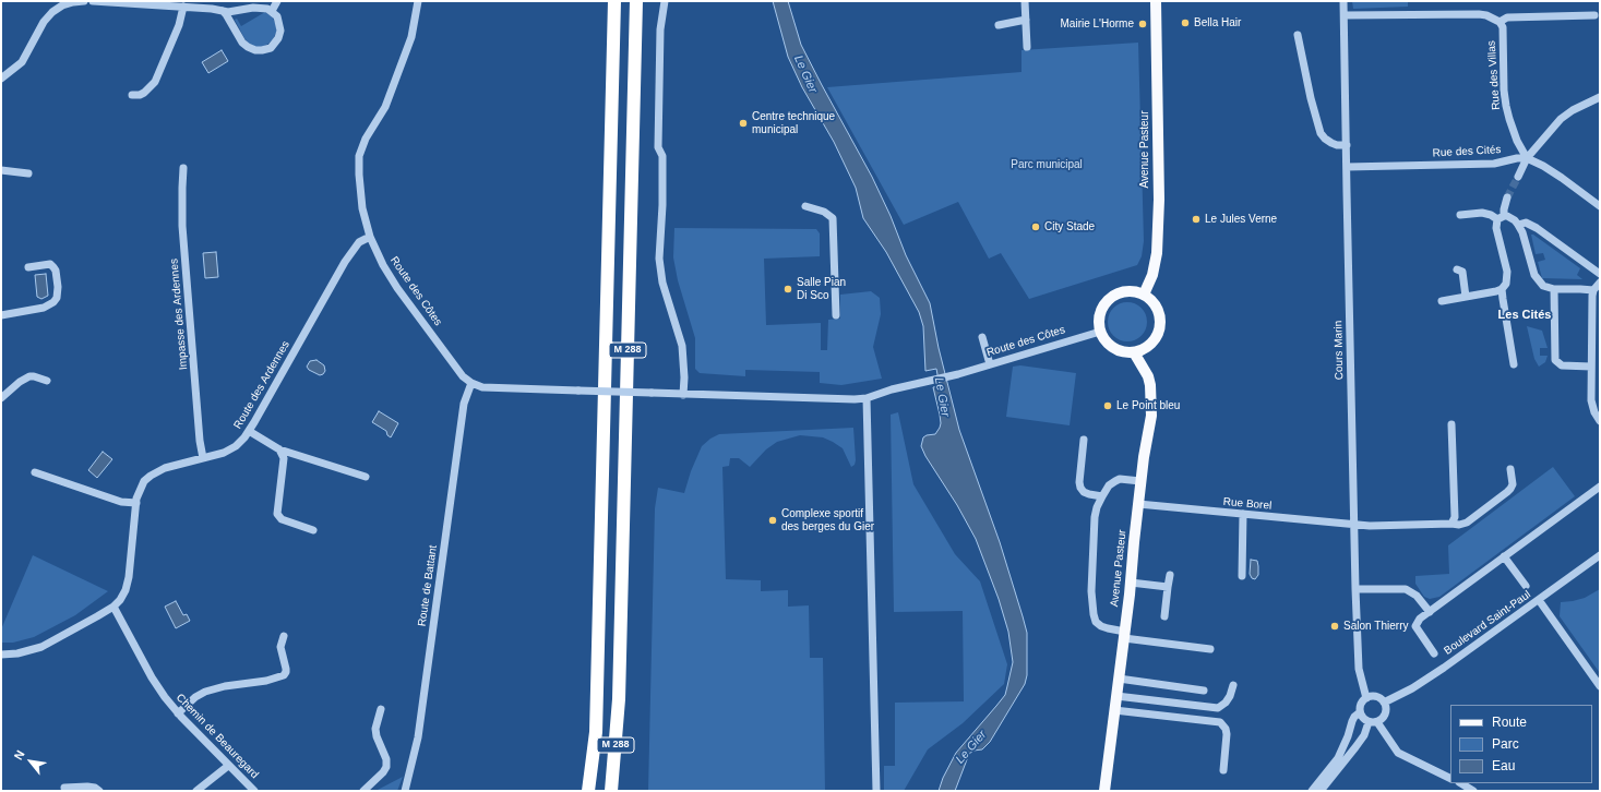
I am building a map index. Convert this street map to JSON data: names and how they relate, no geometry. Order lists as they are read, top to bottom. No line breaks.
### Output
{"streets":{"highway":["M 288"],"main road":["Avenue Pasteur"],"street":["Rue des Villas","Rue des Cités","Route des Côtes","Impasse des Ardennes","Cours Marin","Route des Ardennes","Rue Borel","Route de Battant","Boulevard Saint-Paul","Chemin de Beauregard"]},"crossings":[["Rue des Villas","Rue des Cités"],["Avenue Pasteur","Route des Côtes"],["Avenue Pasteur","Rue Borel"],["Rue des Cités","Cours Marin"],["Route des Côtes","Route des Ardennes"],["Route des Côtes","Route de Battant"],["Impasse des Ardennes","Route des Ardennes"],["Cours Marin","Rue Borel"],["Cours Marin","Boulevard Saint-Paul"],["Route des Ardennes","Chemin de Beauregard"]],"districts":["Les Cités"],"water":["Le Gier"],"parks":["Parc municipal"],"places":["Bella Hair","Mairie L'Horme","Centre technique municipal","Le Jules Verne","City Stade","Salle Pian Di Sco","Le Point bleu","Complexe sportif des berges du Gier","Salon Thierry"],"legend":["Route","Parc","Eau"],"north":"top left"}
